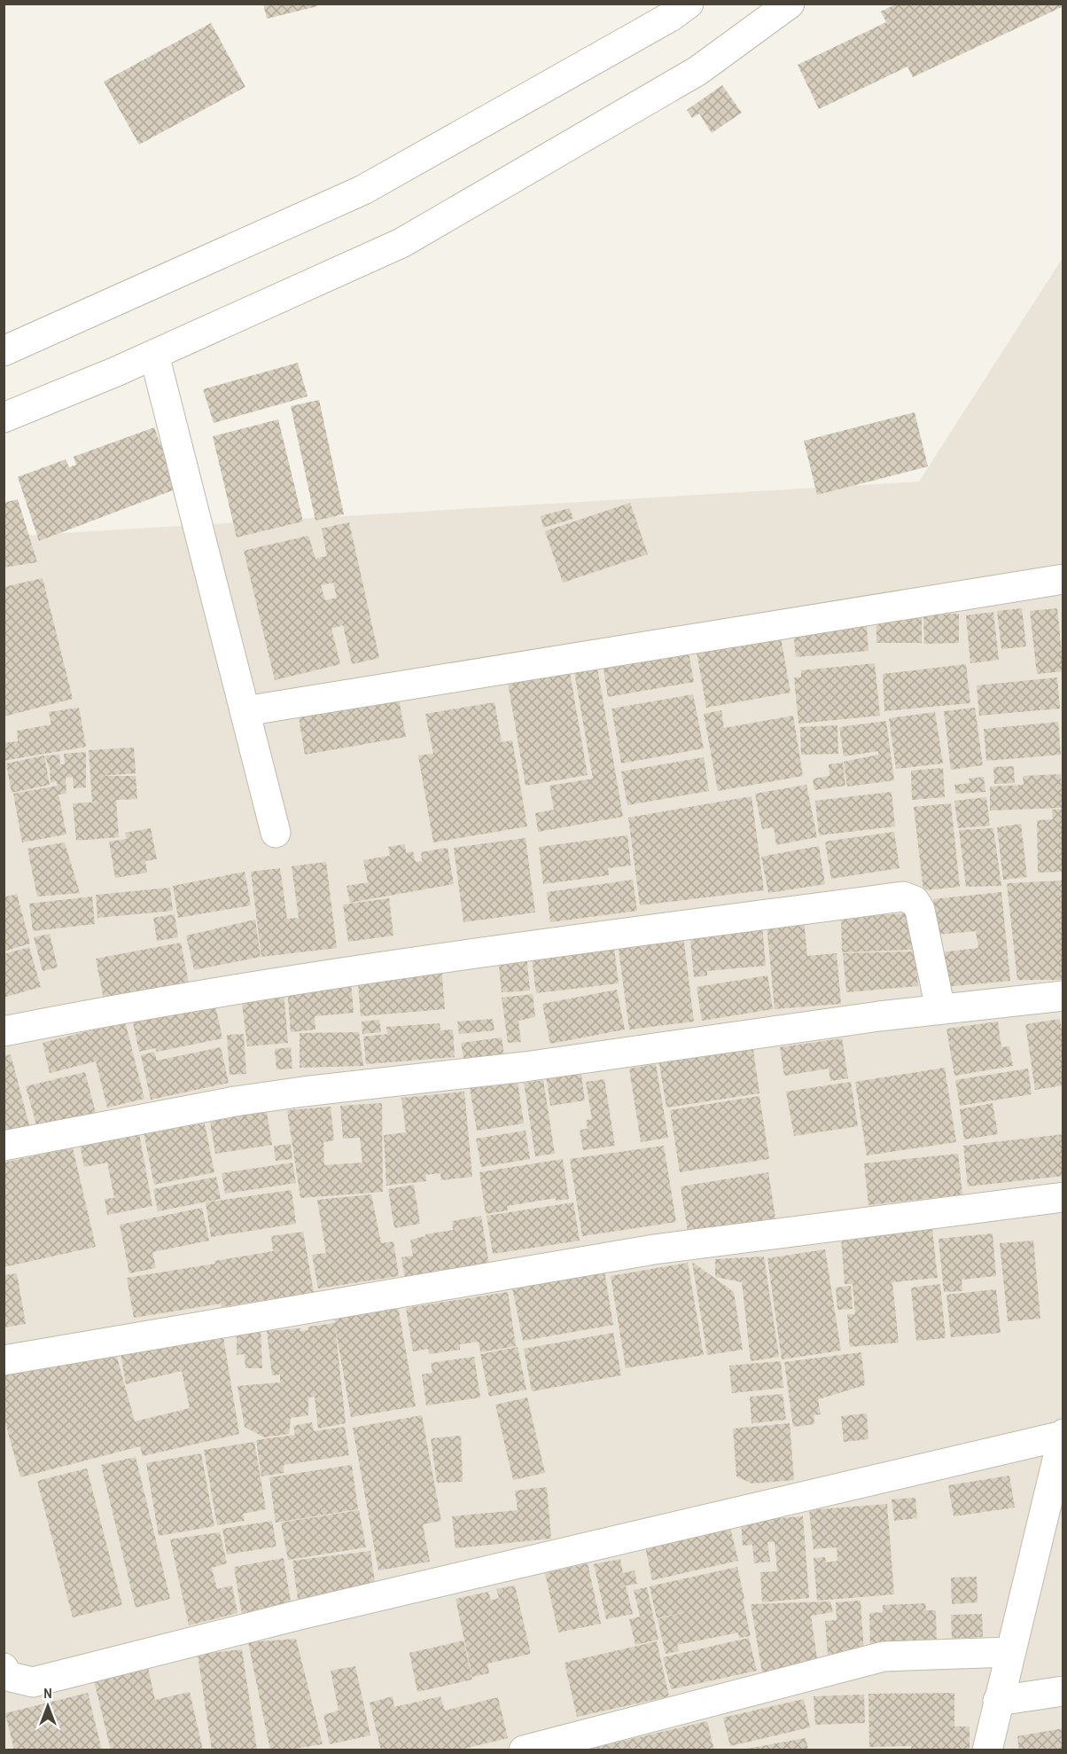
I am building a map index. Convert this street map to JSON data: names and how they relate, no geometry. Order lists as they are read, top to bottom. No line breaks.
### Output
{"north":"top"}
